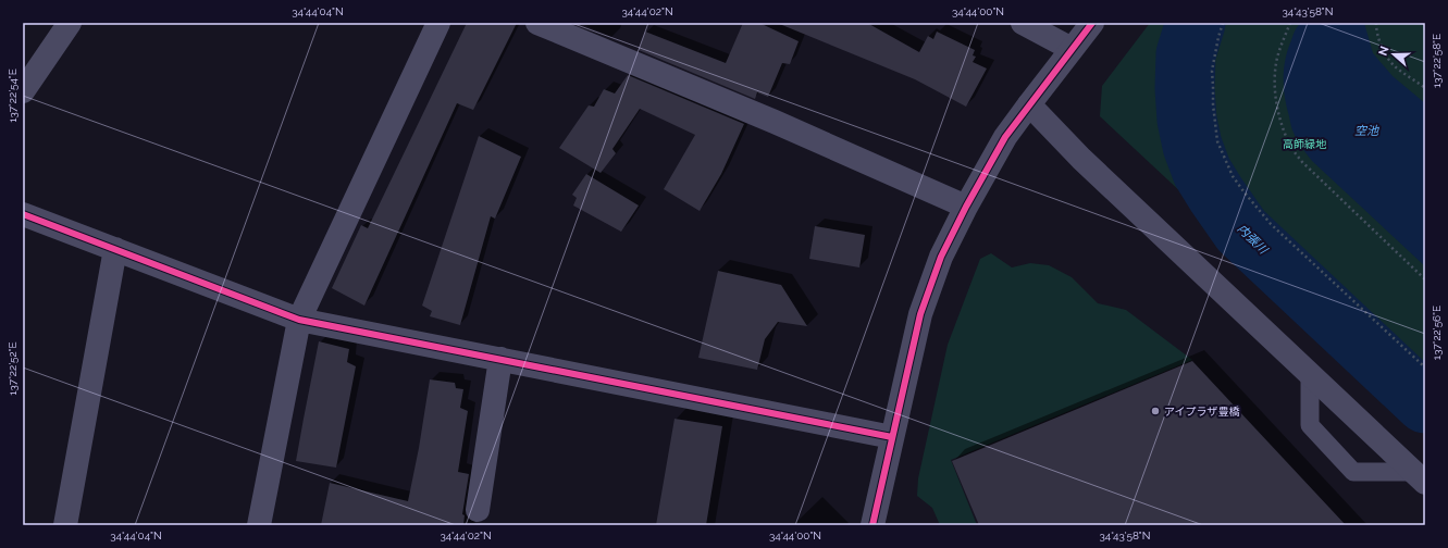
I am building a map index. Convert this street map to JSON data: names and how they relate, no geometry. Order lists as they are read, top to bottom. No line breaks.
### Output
{"water":["空池","内張川"],"parks":["高師緑地"],"places":["アイプラザ豊橋"],"north":"left","coordinates":["34°44'04\"N","34°44'02\"N","34°44'00\"N","34°43'58\"N","137°22'58\"E","137°22'54\"E","137°22'56\"E","137°22'52\"E"]}
